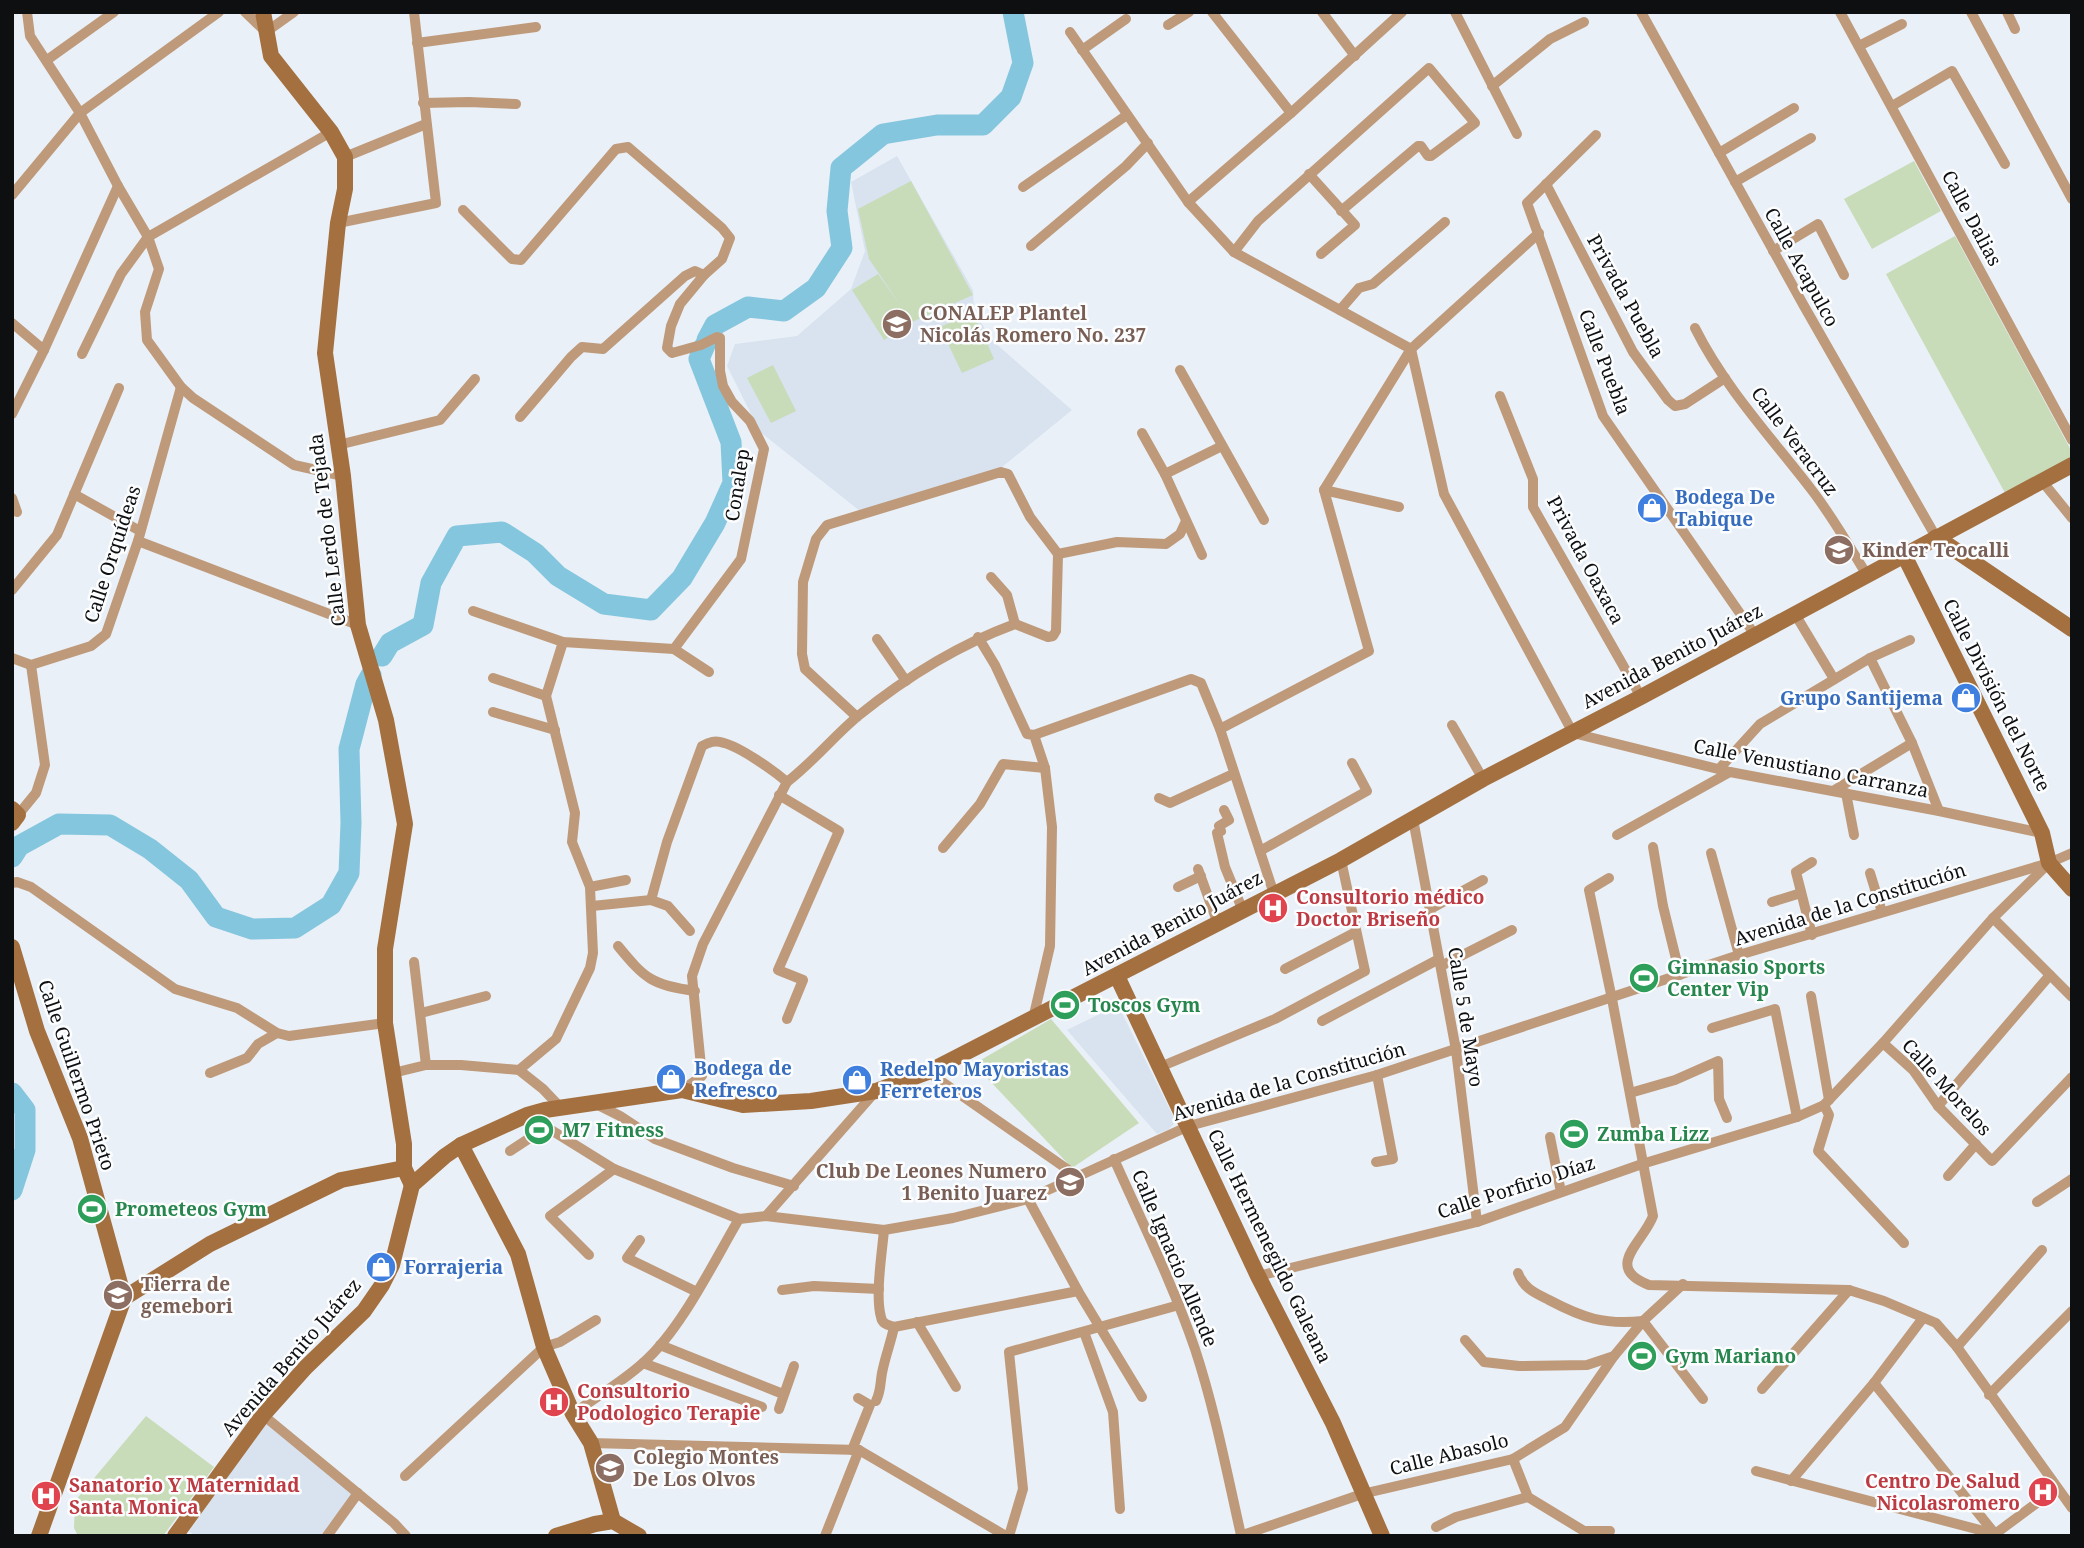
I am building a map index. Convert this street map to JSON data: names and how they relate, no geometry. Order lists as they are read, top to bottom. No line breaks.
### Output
{"streets":{"main road":["Calle Lerdo de Tejada","Avenida Benito Juárez","Calle División del Norte","Calle Guillermo Prieto","Calle Hermenegildo Galeana"],"street":["Calle Dalias","Calle Acapulco","Privada Puebla","Calle Puebla","Calle Veracruz","Conalep","Calle Orquídeas","Privada Oaxaca","Calle Venustiano Carranza","Avenida de la Constitución","Calle 5 de Mayo","Calle Morelos","Calle Porfirio Díaz","Calle Ignacio Allende","Calle Abasolo"]},"crossings":[["Calle Acapulco","Avenida Benito Juárez"],["Privada Puebla","Calle Puebla"],["Privada Puebla","Calle Veracruz"],["Calle Puebla","Avenida Benito Juárez"],["Calle Veracruz","Avenida Benito Juárez"],["Calle Lerdo de Tejada","Avenida Benito Juárez"],["Privada Oaxaca","Avenida Benito Juárez"],["Avenida Benito Juárez","Calle División del Norte"],["Avenida Benito Juárez","Calle Venustiano Carranza"],["Avenida Benito Juárez","Avenida de la Constitución"],["Avenida Benito Juárez","Calle 5 de Mayo"],["Avenida Benito Juárez","Calle Hermenegildo Galeana"],["Calle División del Norte","Calle Venustiano Carranza"],["Calle División del Norte","Avenida de la Constitución"],["Calle División del Norte","Calle Porfirio Díaz"],["Avenida de la Constitución","Calle 5 de Mayo"],["Avenida de la Constitución","Calle Porfirio Díaz"],["Avenida de la Constitución","Calle Hermenegildo Galeana"],["Avenida de la Constitución","Calle Ignacio Allende"],["Calle 5 de Mayo","Calle Porfirio Díaz"],["Calle Morelos","Calle Porfirio Díaz"],["Calle Porfirio Díaz","Calle Hermenegildo Galeana"],["Calle Hermenegildo Galeana","Calle Abasolo"],["Calle Ignacio Allende","Calle Abasolo"]],"places":{"school or university":["CONALEP Plantel Nicolás Romero No. 237","Kinder Teocalli","Club De Leones Numero 1 Benito Juarez","Tierra de gemebori","Colegio Montes De Los Olvos"],"shop":["Bodega De Tabique","Grupo Santijema","Bodega de Refresco","Redelpo Mayoristas Ferreteros","Forrajeria"],"hospital":["Consultorio médico Doctor Briseño","Consultorio Podologico Terapie","Centro De Salud Nicolasromero","Sanatorio Y Maternidad Santa Monica"],"sports":["Gimnasio Sports Center Vip","Toscos Gym","M7 Fitness","Zumba Lizz","Prometeos Gym","Gym Mariano"]}}
